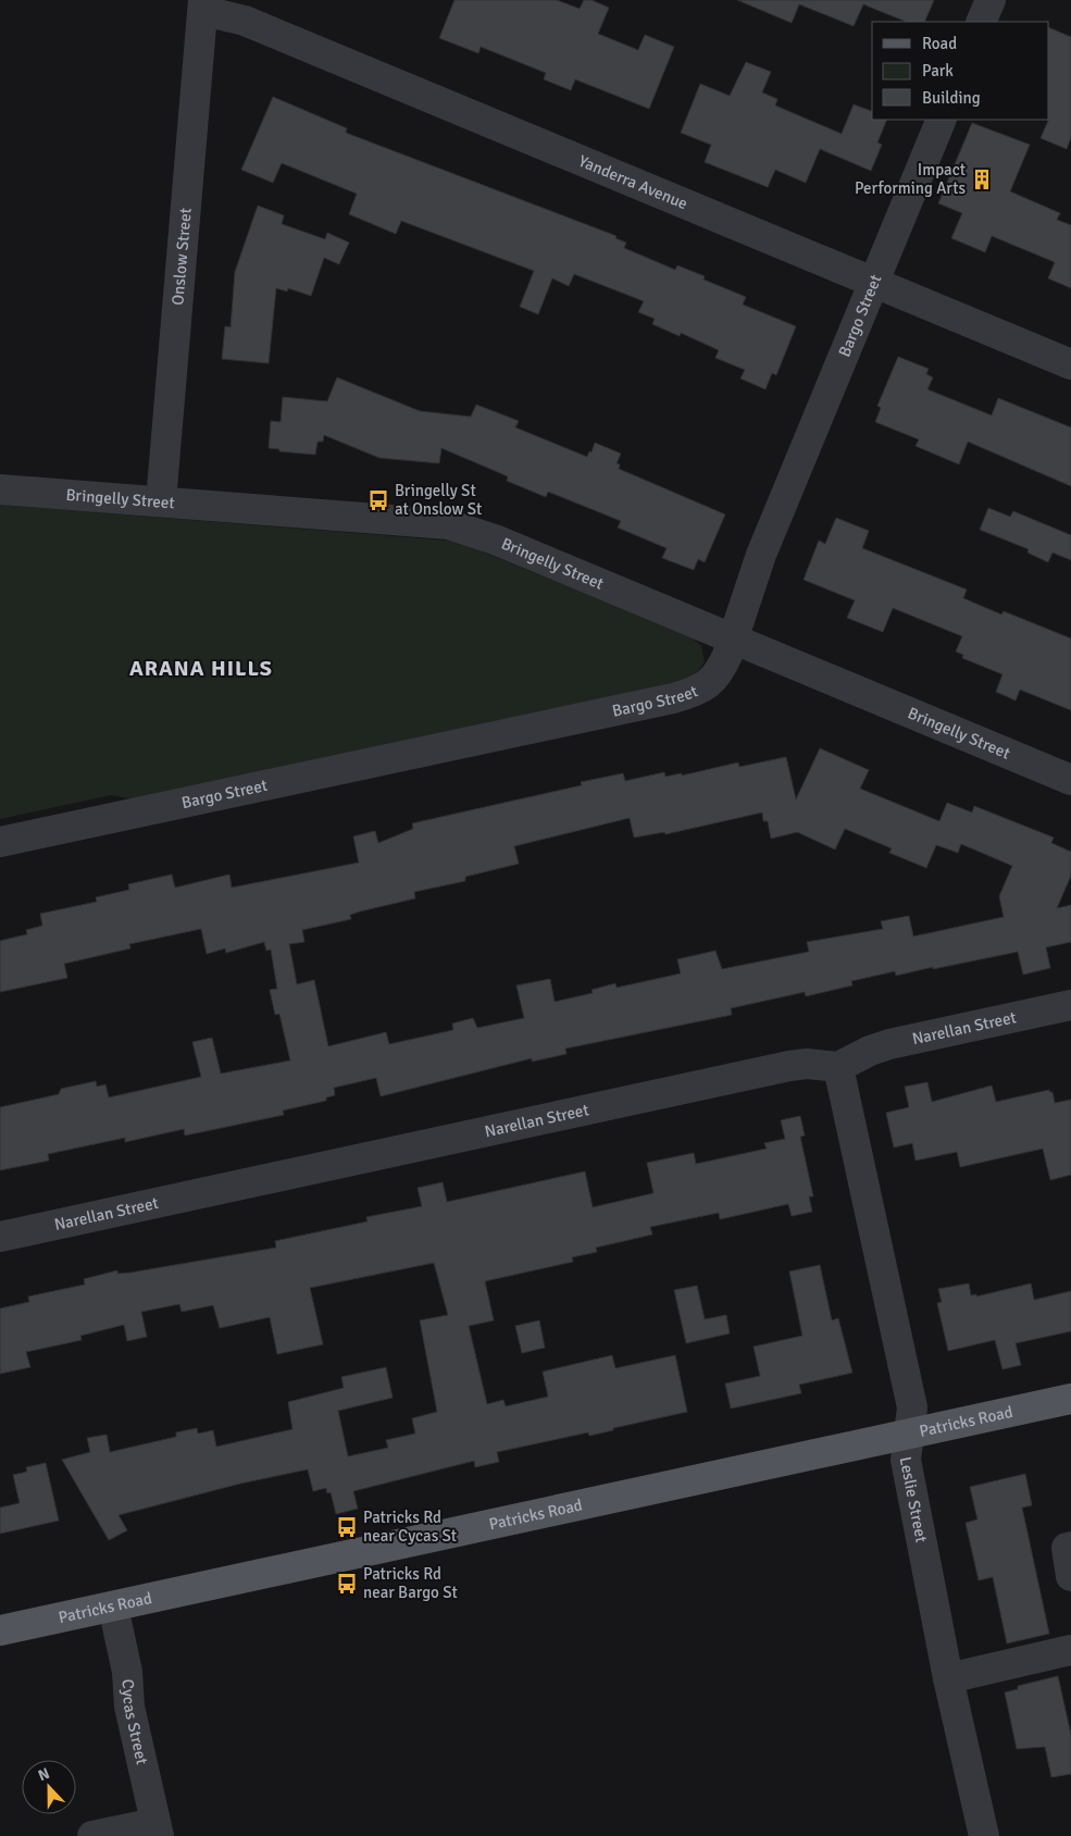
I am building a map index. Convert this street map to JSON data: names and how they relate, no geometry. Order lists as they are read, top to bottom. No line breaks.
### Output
{"streets":{"main road":["Patricks Road"],"street":["Yanderra Avenue","Onslow Street","Bargo Street","Bringelly Street","Narellan Street","Leslie Street","Cycas Street"]},"crossings":[["Yanderra Avenue","Onslow Street"],["Yanderra Avenue","Bargo Street"],["Onslow Street","Bringelly Street"],["Bargo Street","Bringelly Street"],["Narellan Street","Leslie Street"],["Patricks Road","Leslie Street"],["Patricks Road","Cycas Street"]],"districts":["ARANA HILLS"],"places":{"building":["Impact Performing Arts"],"bus stop":["Bringelly St at Onslow St","Patricks Rd near Cycas St","Patricks Rd near Bargo St"]},"legend":["Road","Park","Building"],"north":"top"}
